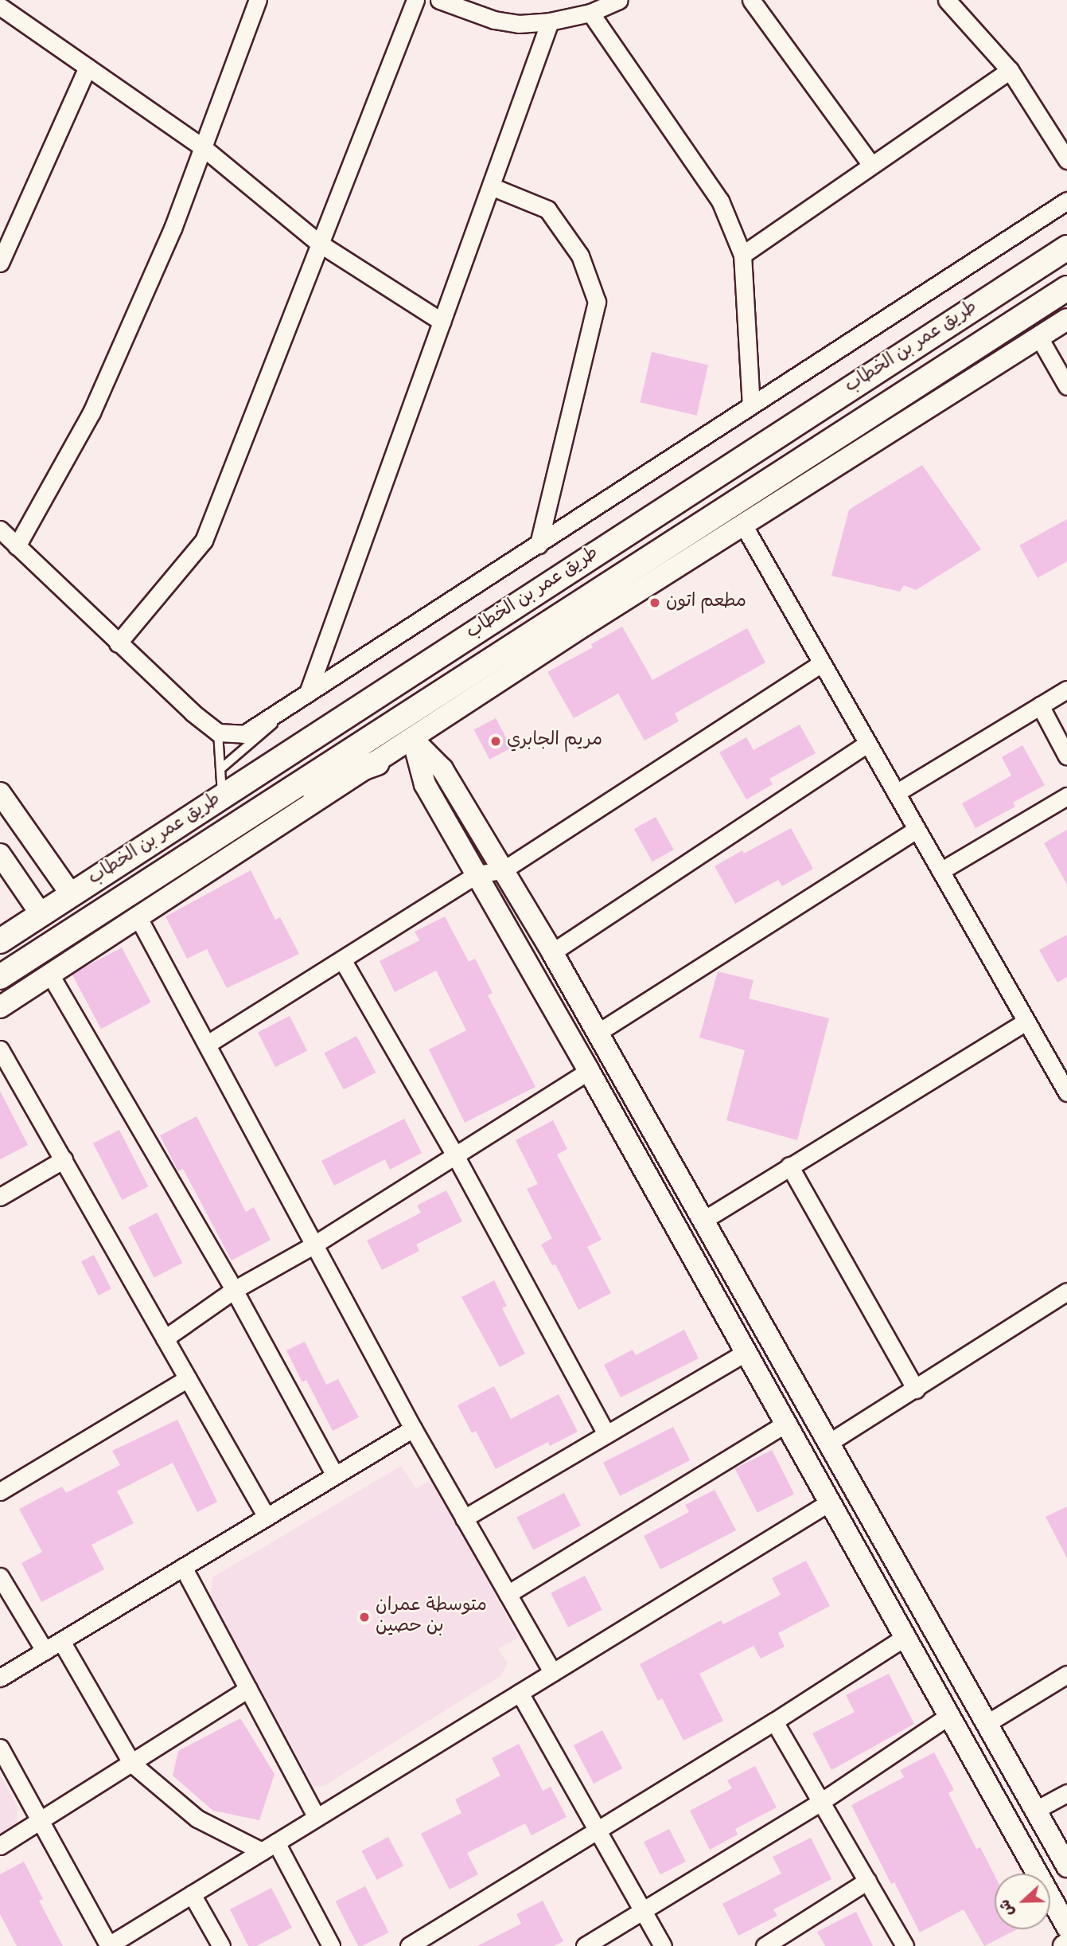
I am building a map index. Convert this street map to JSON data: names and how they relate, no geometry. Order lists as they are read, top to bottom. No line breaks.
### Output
{"streets":{"main road":["طريق عمر بن الخطاب"]},"places":["مطعم اتون","مريم الجابري","متوسطة عمران بن حصين"],"north":"left"}
